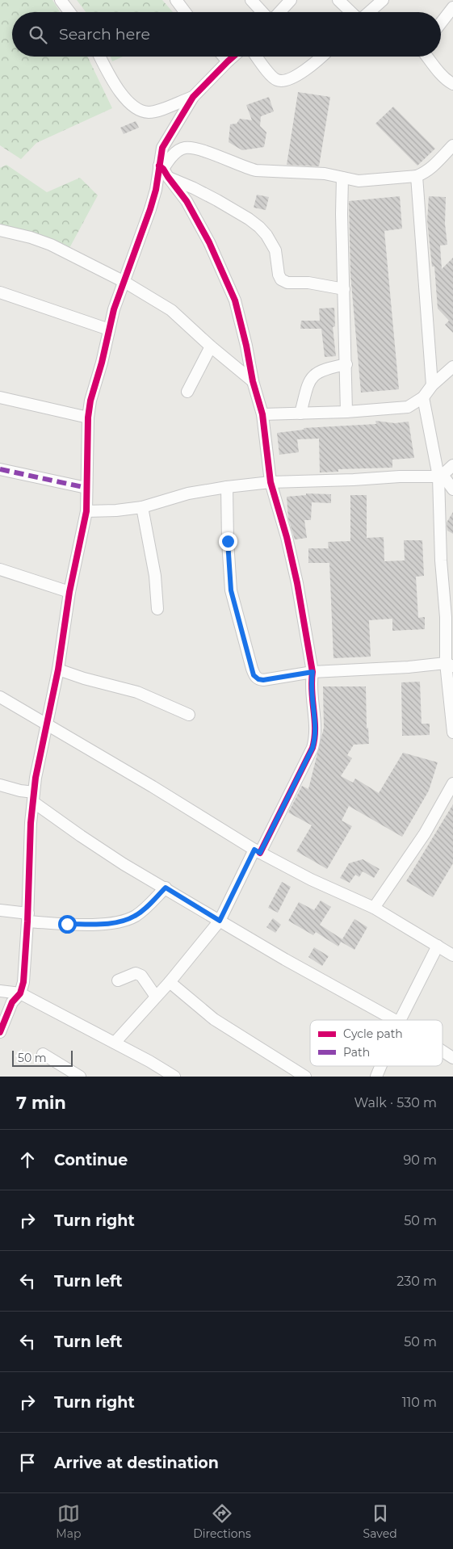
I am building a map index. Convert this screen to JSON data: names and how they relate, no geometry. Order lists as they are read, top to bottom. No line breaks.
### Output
{"legend":["Cycle path","Path"],"scale_bar":"50 m","page":{"search":"Search here","scale":"50 m","heading":["7 min","Walk · 530 m"],"list":[["Continue","90 m"],["Turn right","50 m"],["Turn left","230 m"],["Turn left","50 m"],["Turn right","110 m"],"Arrive at destination"],"nav":["Map","Directions","Saved"]}}
